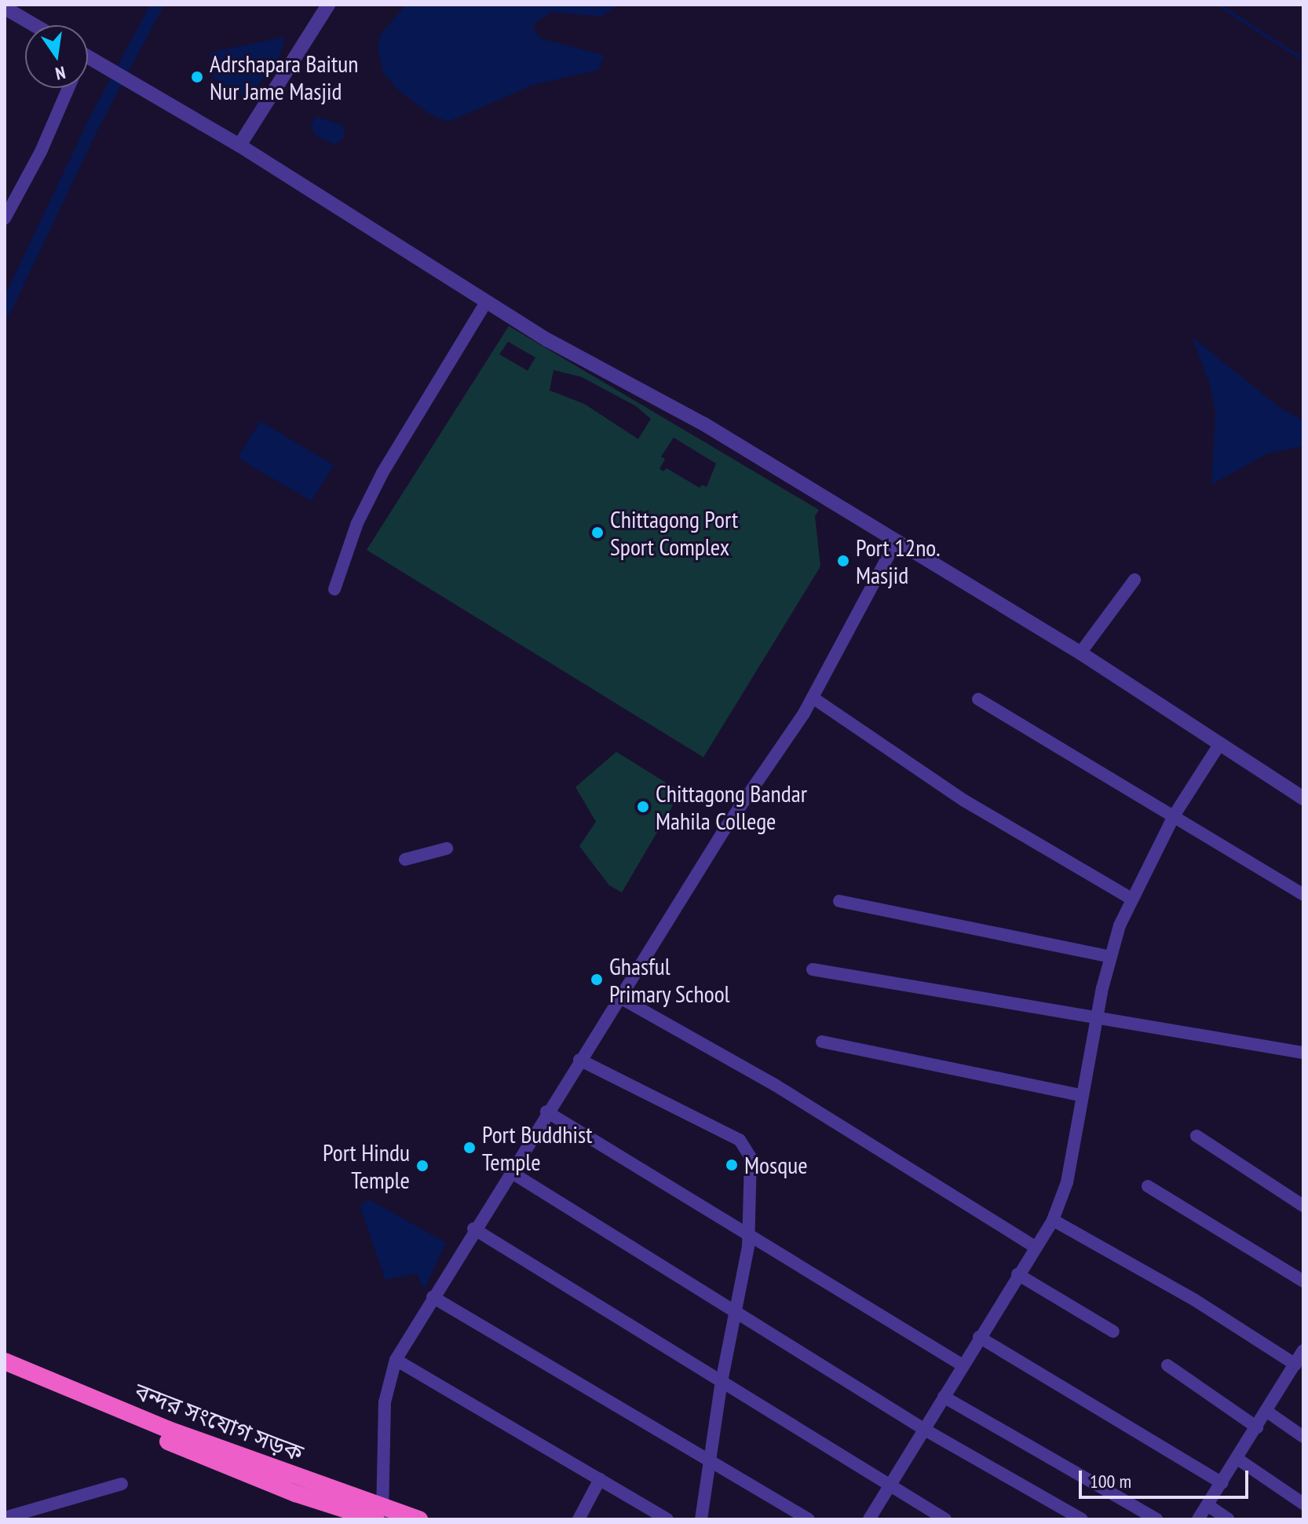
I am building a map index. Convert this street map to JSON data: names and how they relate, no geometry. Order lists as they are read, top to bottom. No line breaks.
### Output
{"streets":{"highway":["বন্দর সংযোগ সড়ক"]},"places":["Adrshapara Baitun Nur Jame Masjid","Chittagong Port Sport Complex","Port 12no. Masjid","Chittagong Bandar Mahila College","Ghasful Primary School","Port Buddhist Temple","Mosque","Port Hindu Temple"],"scale_bar":"100 m","north":"bottom"}
